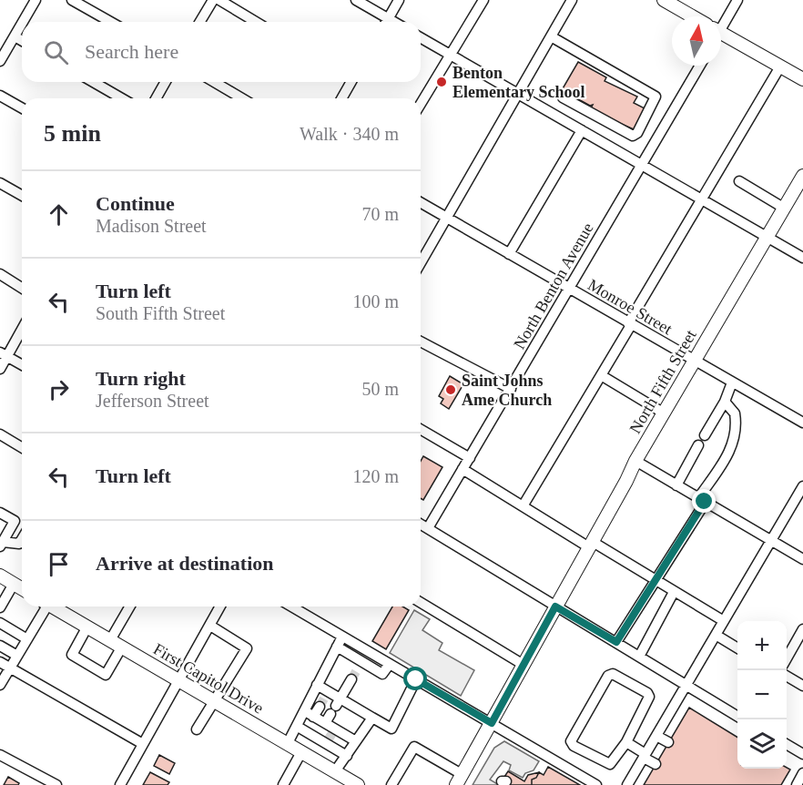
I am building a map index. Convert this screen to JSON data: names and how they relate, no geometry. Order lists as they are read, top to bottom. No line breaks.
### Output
{"streets":{"main road":["North Fifth Street","First Capitol Drive"],"street":["North Benton Avenue","Monroe Street"]},"crossings":[["North Benton Avenue","Monroe Street"],["Monroe Street","North Fifth Street"]],"places":["Benton Elementary School","Saint Johns Ame Church"],"north":"top","page":{"search":"Search here","heading":["5 min","Walk · 340 m"],"list":[["Continue","Madison Street","70 m"],["Turn left","South Fifth Street","100 m"],["Turn right","Jefferson Street","50 m"],["Turn left","120 m"],"Arrive at destination"],"map_buttons":["+","−"]}}
